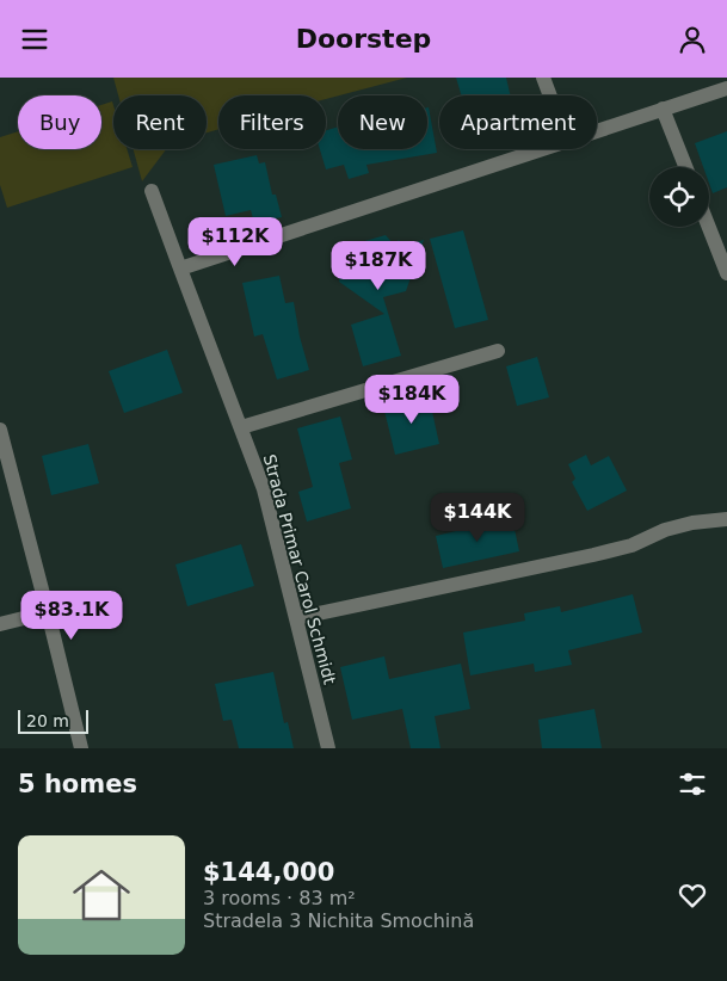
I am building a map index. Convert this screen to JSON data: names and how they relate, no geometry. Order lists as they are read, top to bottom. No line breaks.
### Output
{"streets":{"street":["Strada Primar Carol Schmidt"]},"scale_bar":"20 m","page":{"header":"Doorstep","chip":["Buy","Rent","Filters","New","Apartment"],"price":["$112K","$187K","$184K","$144K","$83.1K"],"scale":"20 m","heading":"5 homes","list":[{"name":"$144,000","note":"3 rooms · 83 m² · Stradela 3 Nichita Smochină"}]}}
